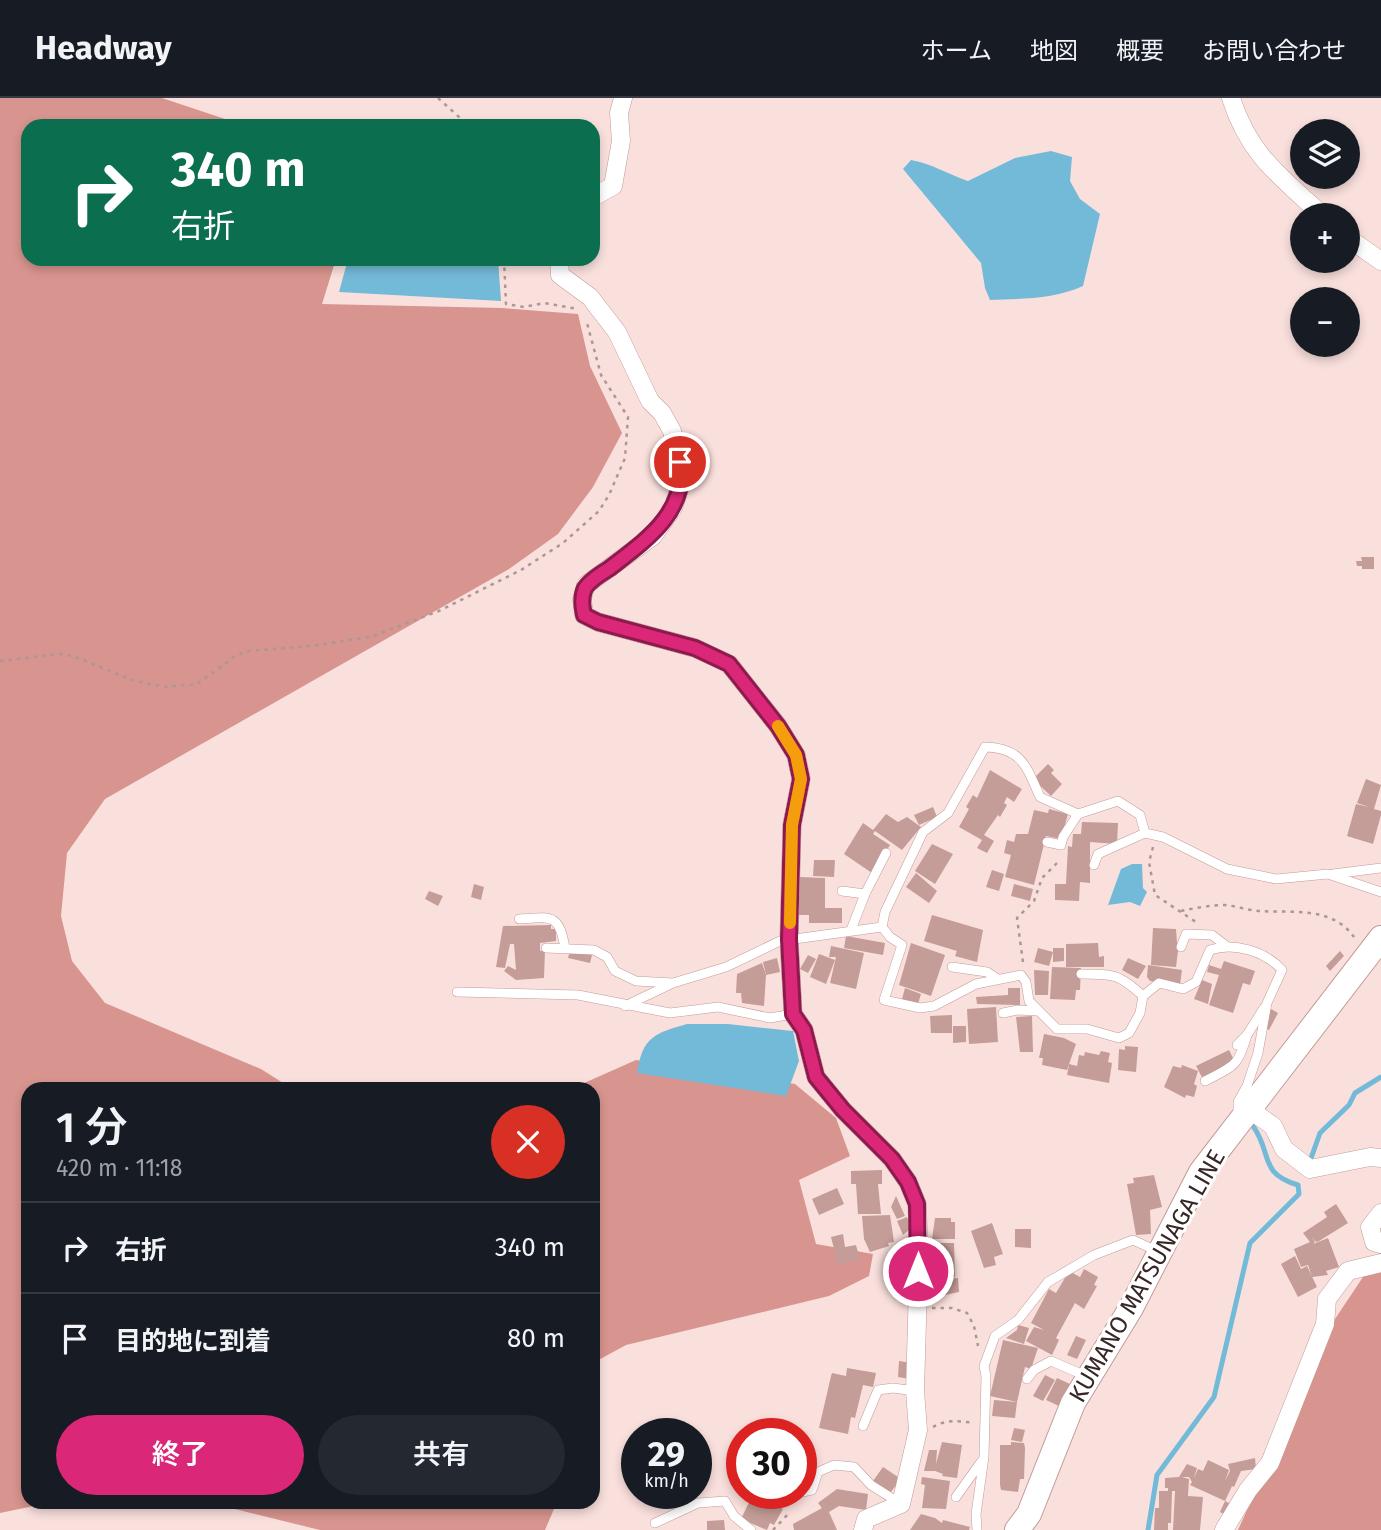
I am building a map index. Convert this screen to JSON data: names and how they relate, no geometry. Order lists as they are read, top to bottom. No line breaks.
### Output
{"streets":{"main road":["KUMANO MATSUNAGA LINE"]},"page":{"header":"Headway","nav":["ホーム","地図","概要","お問い合わせ"],"map_buttons":["+","−"],"turn":["340 m","右折"],"heading":["1 分","420 m · 11:18"],"list":[{"name":"右折","value":"340 m"},{"name":"目的地に到着","value":"80 m"}],"buttons":["終了","共有"],"speed":"29 km/h","limit":"30"}}
